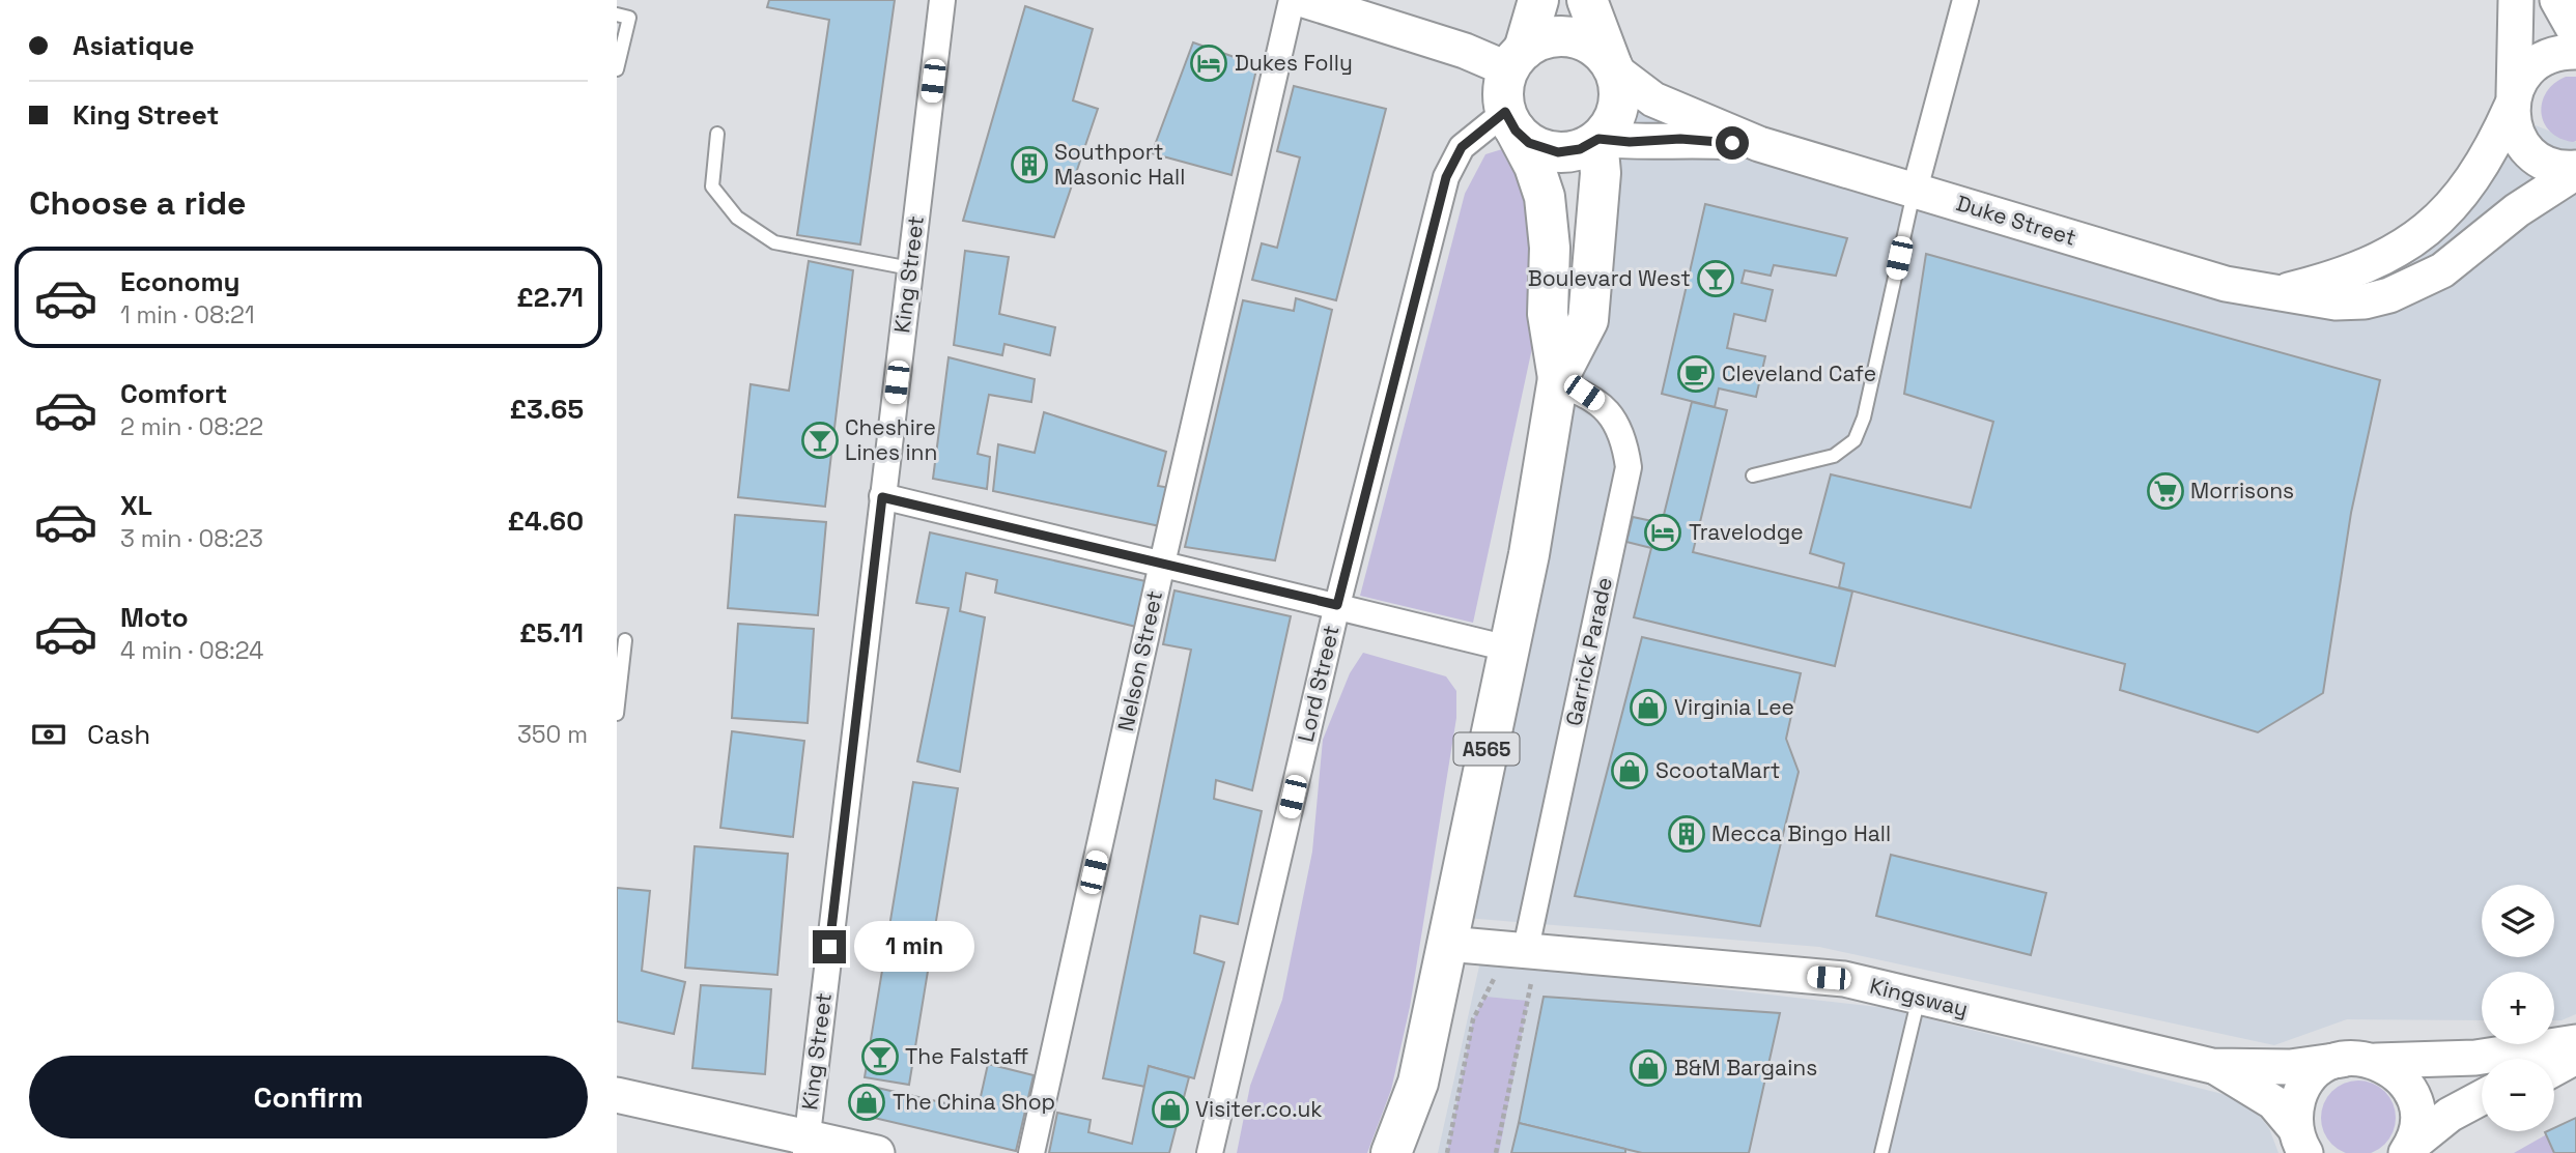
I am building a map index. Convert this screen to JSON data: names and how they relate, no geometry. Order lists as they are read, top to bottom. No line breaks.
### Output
{"streets":{"highway":["A565"],"street":["Duke Street","King Street","Garrick Parade","Nelson Street","Lord Street","Kingsway"]},"crossings":[["Duke Street","Lord Street"],["Duke Street","A565"],["Garrick Parade","A565"],["Garrick Parade","Kingsway"],["Lord Street","A565"],["A565","Kingsway"]],"places":{"hotel":["Dukes Folly","Travelodge"],"building":["Southport Masonic Hall","Mecca Bingo Hall"],"bar":["Boulevard West","Cheshire Lines inn","The Falstaff"],"cafe":["Cleveland Cafe"],"supermarket":["Morrisons"],"shop":["Virginia Lee","ScootaMart","B&M Bargains","The China Shop","Visiter.co.uk"]},"page":{"banner":["Asiatique","King Street"],"heading":"Choose a ride","list":[{"name":"Economy","note":"1 min · 08:21","value":"£2.71"},{"name":"Comfort","note":"2 min · 08:22","value":"£3.65"},{"name":"XL","note":"3 min · 08:23","value":"£4.60"},{"name":"Moto","note":"4 min · 08:24","value":"£5.11"}],"pay":["Cash","350 m"],"map_buttons":["+","−"],"bubble":"1 min","buttons":"Confirm"}}
